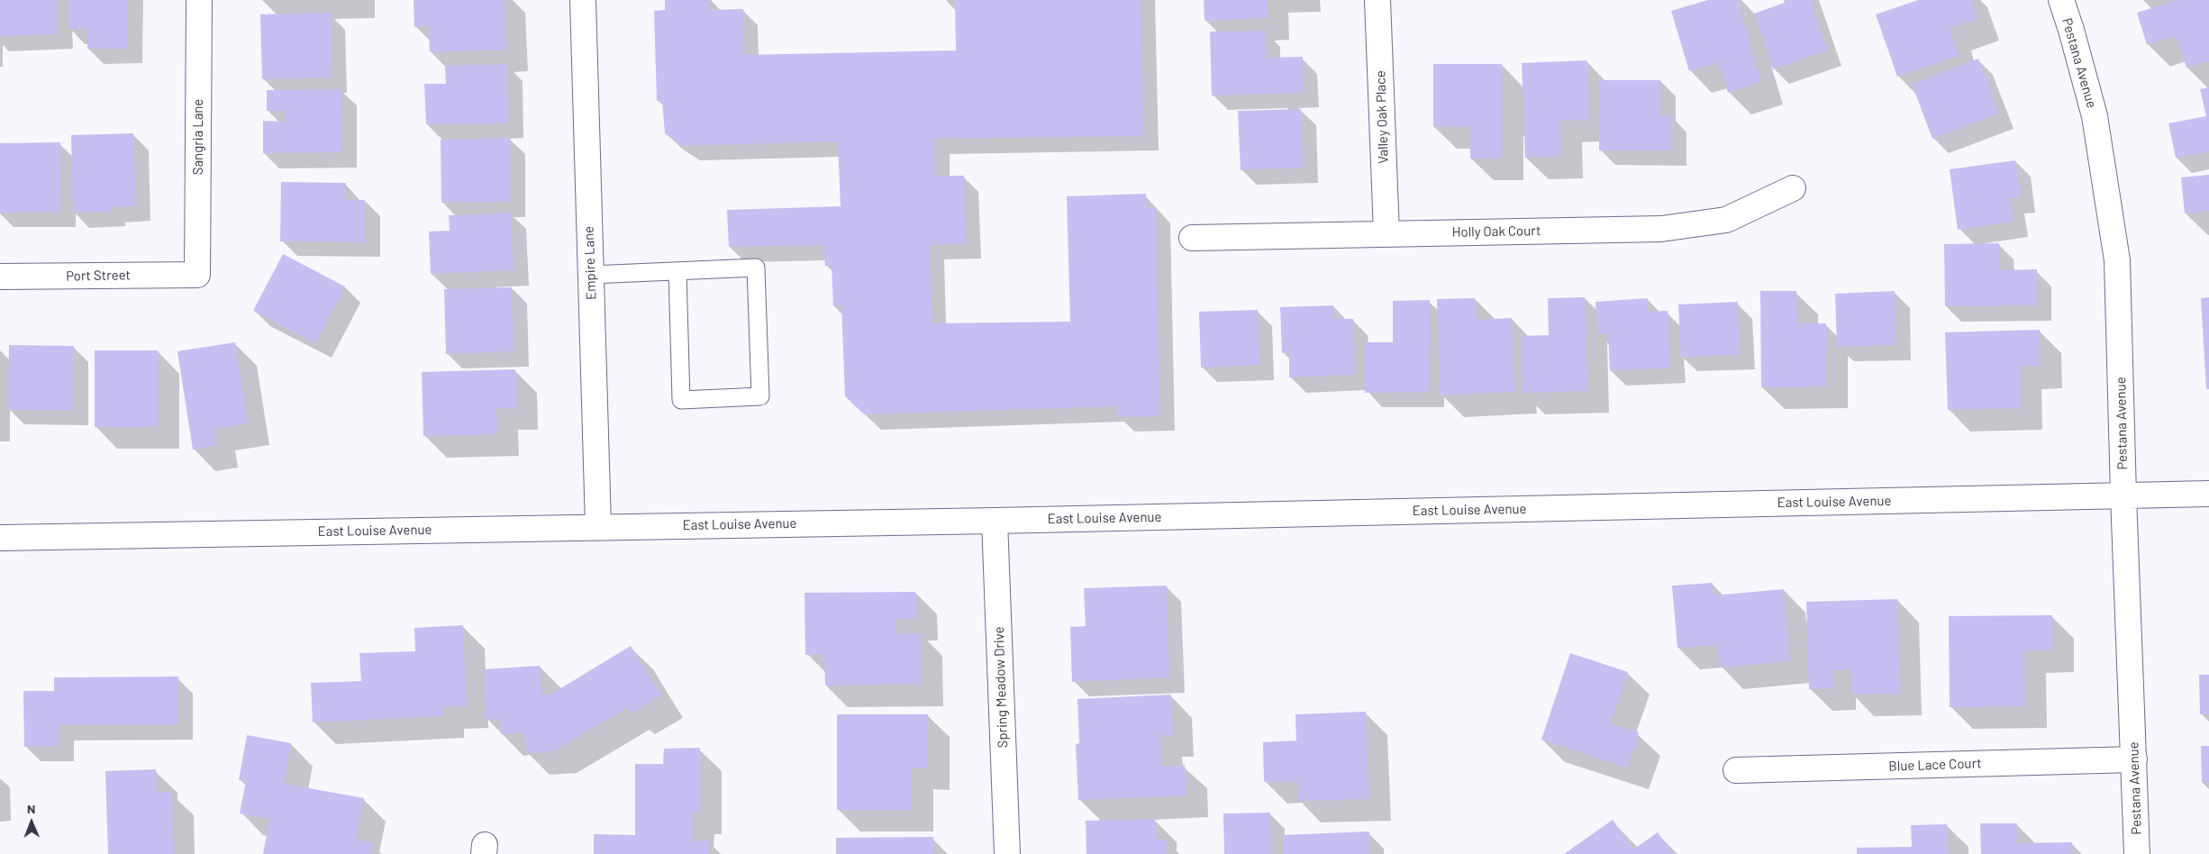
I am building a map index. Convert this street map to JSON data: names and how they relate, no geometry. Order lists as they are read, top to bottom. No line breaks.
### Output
{"streets":{"street":["Pestana Avenue","Valley Oak Place","Sangria Lane","Holly Oak Court","Empire Lane","Port Street","East Louise Avenue","Spring Meadow Drive","Blue Lace Court"]},"crossings":[["Pestana Avenue","East Louise Avenue"],["Pestana Avenue","Blue Lace Court"],["Valley Oak Place","Holly Oak Court"],["Sangria Lane","Port Street"],["Empire Lane","East Louise Avenue"],["East Louise Avenue","Spring Meadow Drive"]],"north":"top"}
